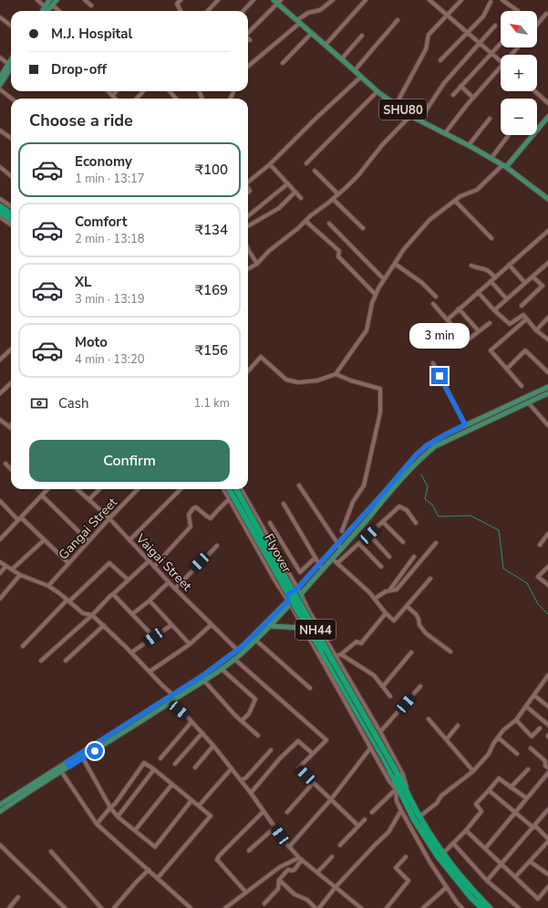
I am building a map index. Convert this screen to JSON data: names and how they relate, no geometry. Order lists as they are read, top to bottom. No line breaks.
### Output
{"streets":{"highway":["Flyover","NH44"],"main road":["SHU80"],"street":["Gangai Street","Vaigai Street"]},"crossings":[["Gangai Street","Vaigai Street"],["Flyover","NH44"]],"north":"top left","page":{"map_buttons":["+","−"],"banner":["M.J. Hospital","Drop-off"],"heading":"Choose a ride","list":[{"name":"Economy","note":"1 min · 13:17","value":"₹100"},{"name":"Comfort","note":"2 min · 13:18","value":"₹134"},{"name":"XL","note":"3 min · 13:19","value":"₹169"},{"name":"Moto","note":"4 min · 13:20","value":"₹156"}],"bubble":"3 min","pay":["Cash","1.1 km"],"buttons":"Confirm"}}
